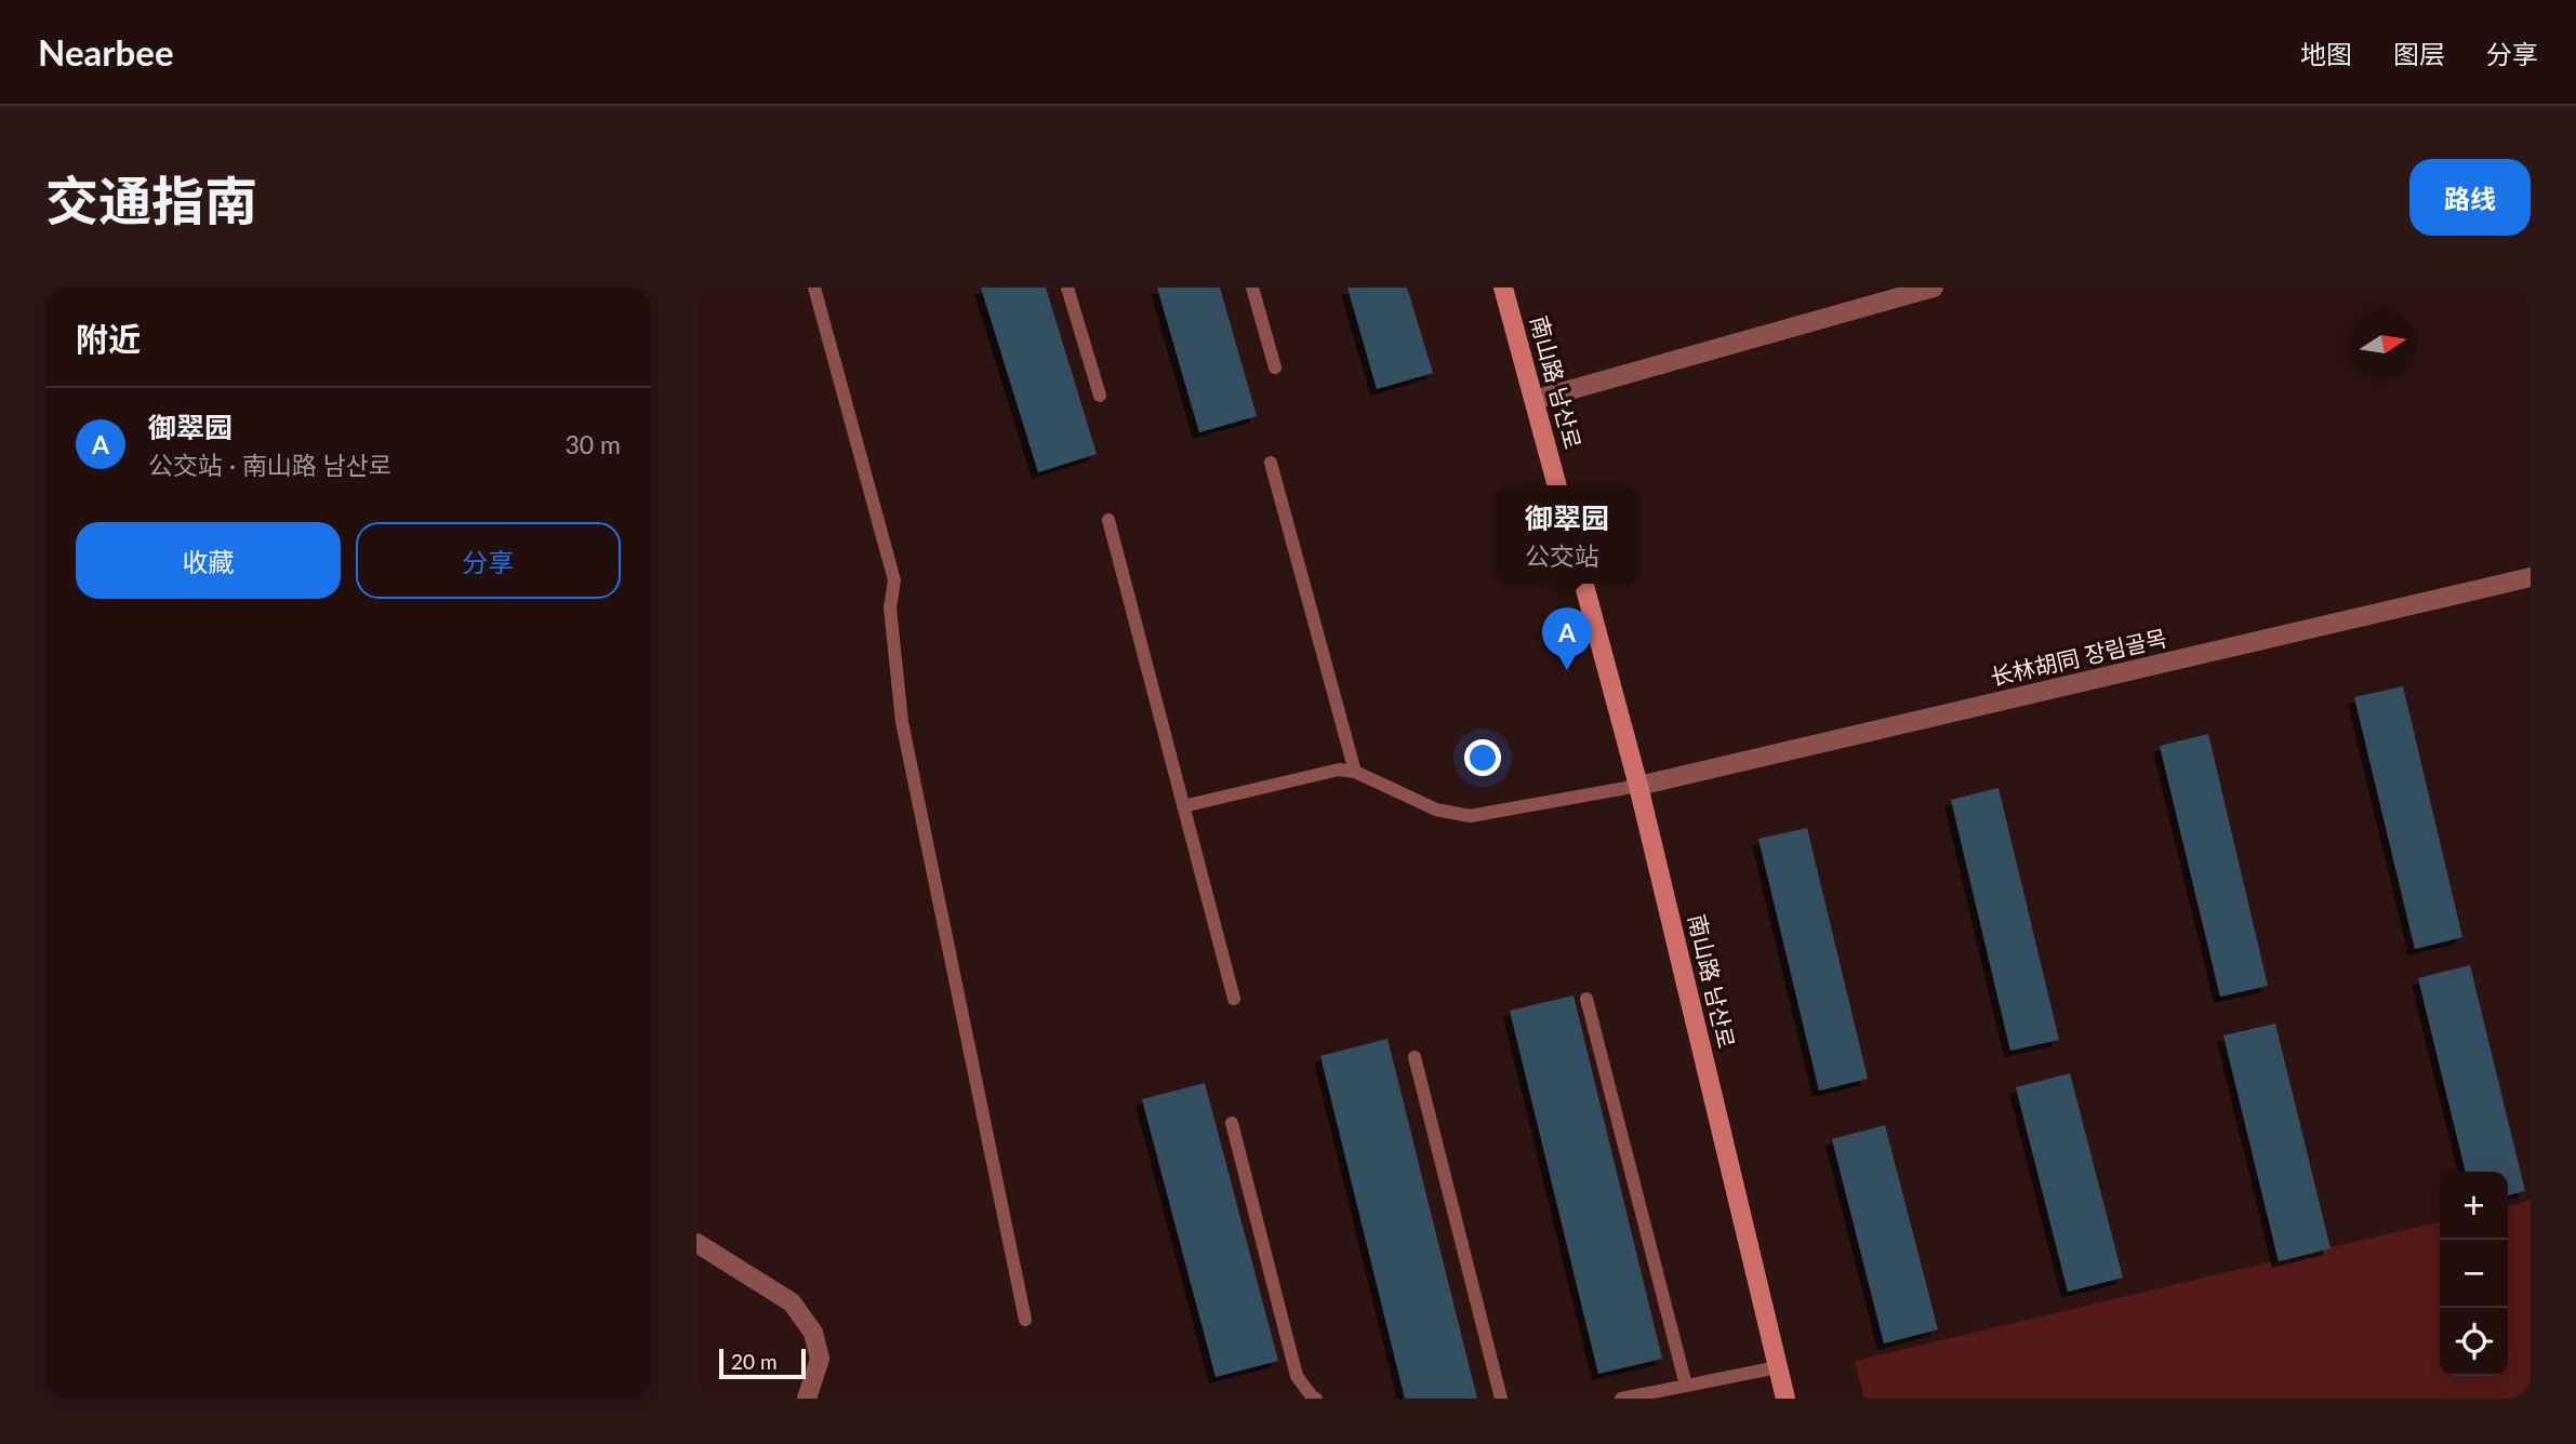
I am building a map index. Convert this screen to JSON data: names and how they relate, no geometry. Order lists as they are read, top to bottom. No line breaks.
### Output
{"streets":{"street":["南山路 남산로","长林胡同 장림골목"]},"crossings":[["南山路 남산로","长林胡同 장림골목"]],"scale_bar":"20 m","north":"right","page":{"header":"Nearbee","nav":["地图","图层","分享"],"title":"交通指南","buttons":["路线",["收藏","分享"]],"heading":"附近","list":[{"mark":"A","name":"御翠园","note":"公交站 · 南山路 남산로","value":"30 m"}],"popup":["御翠园","公交站"],"pins":"A","map_buttons":["+","−"],"scale":"20 m"}}
